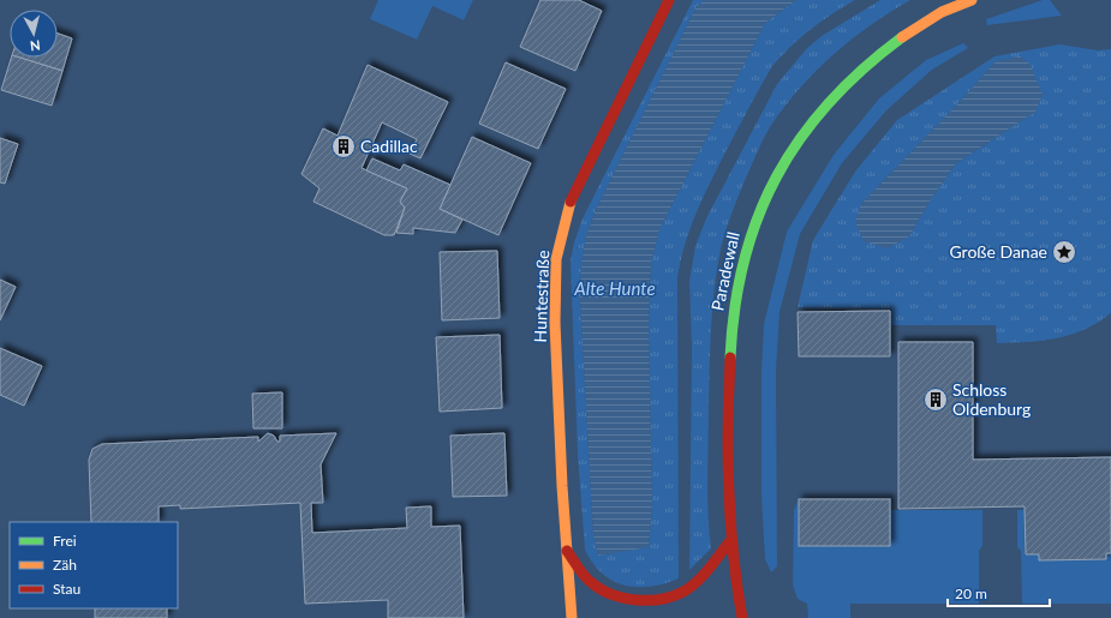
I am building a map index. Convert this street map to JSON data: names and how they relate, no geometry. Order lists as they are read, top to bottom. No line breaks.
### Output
{"streets":{"street":["Paradewall","Huntestraße"]},"water":["Alte Hunte"],"places":{"building":["Cadillac","Schloss Oldenburg"],"place":["Große Danae"]},"legend":["Frei","Zäh","Stau"],"scale_bar":"20 m","north":"bottom"}
